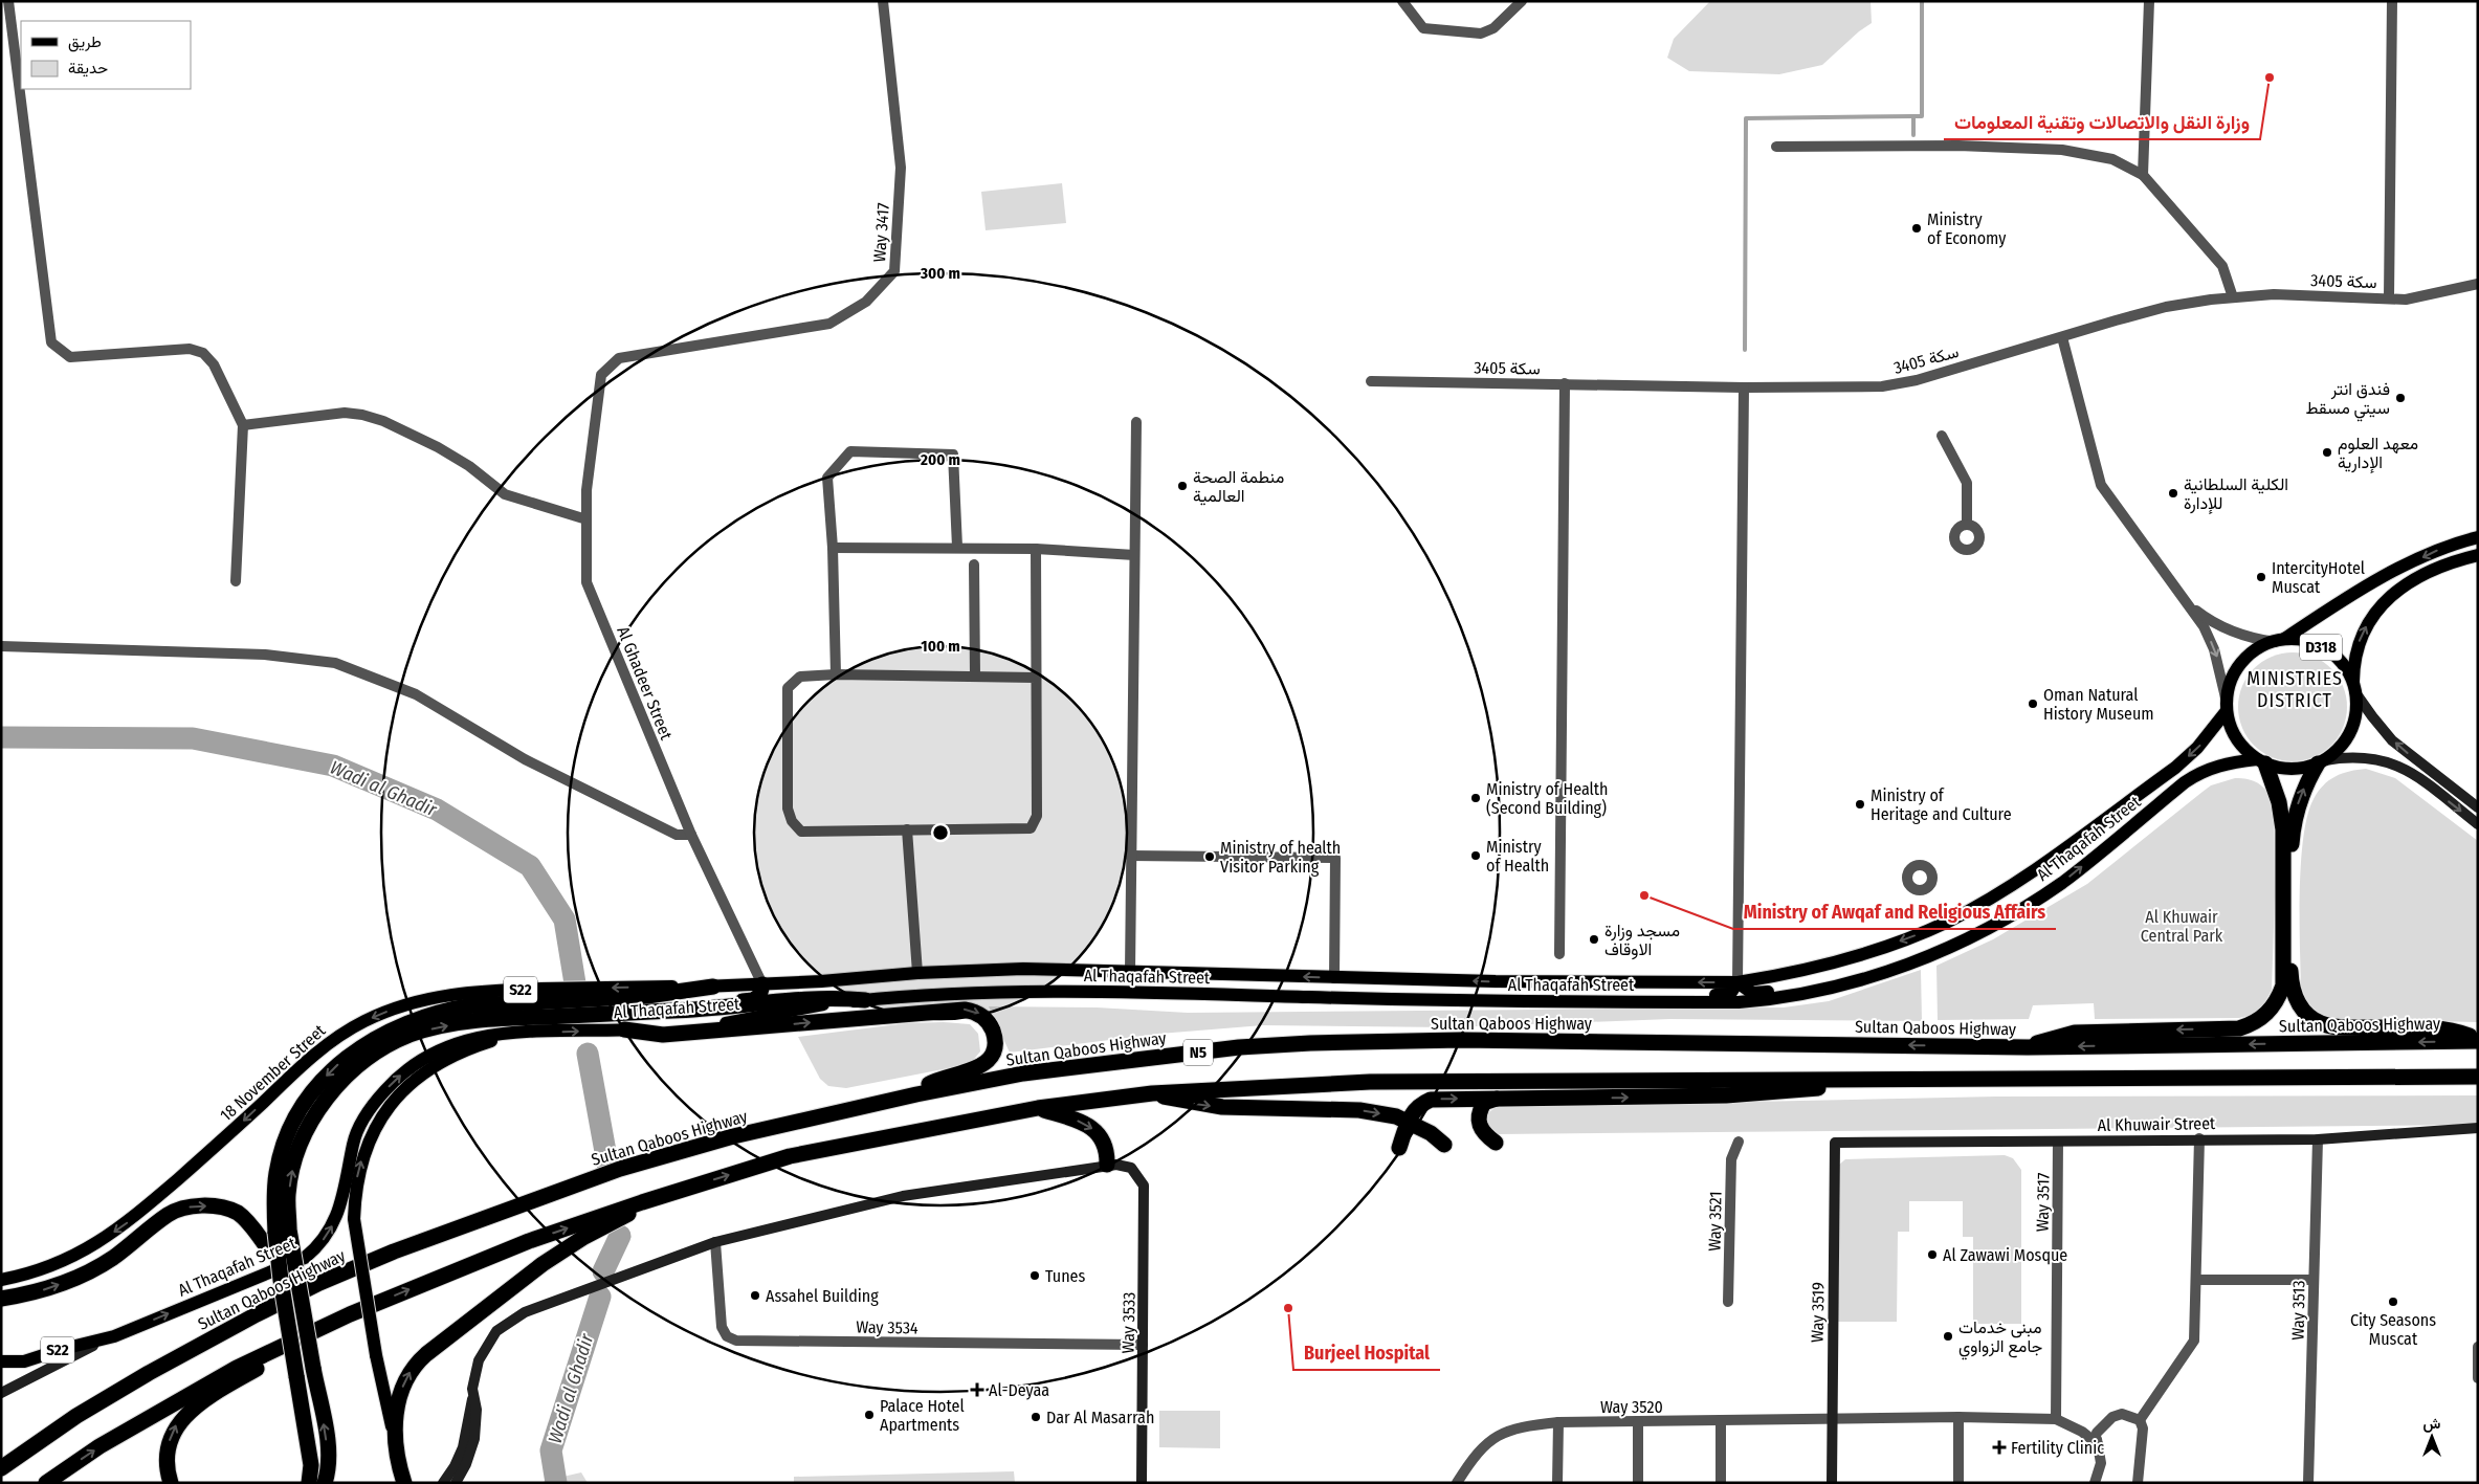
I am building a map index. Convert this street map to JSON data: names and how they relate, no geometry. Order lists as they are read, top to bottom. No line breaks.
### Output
{"streets":{"highway":["Sultan Qaboos Highway","N5"],"main road":["D318","Al Thaqafah Street","S22","18 November Street"],"street":["Way 3417","سكة 3405","Al Ghadeer Street","Al Khuwair Street","Way 3517","Way 3521","Way 3513","Way 3519","Way 3533","Way 3534","Way 3520"]},"crossings":[["Way 3417","Al Ghadeer Street"],["D318","Al Thaqafah Street"],["Al Ghadeer Street","Al Thaqafah Street"],["Al Ghadeer Street","18 November Street"],["Al Thaqafah Street","S22"],["Al Thaqafah Street","18 November Street"],["Al Khuwair Street","Way 3517"],["Al Khuwair Street","Way 3513"],["Al Khuwair Street","Way 3519"],["Way 3519","Way 3520"],["Way 3533","Way 3534"]],"one_way":["18 November Street"],"districts":["MINISTRIES DISTRICT"],"water":["Wadi al Ghadir"],"parks":["Al Khuwair Central Park"],"places":{"other":["وزارة النقل والاتصالات وتقنية المعلومات","Ministry of Economy","فندق انتر سيتي مسقط","معهد العلوم الإدارية","منطمة الصحة العالمية","الكلية السلطانية للإدارة","IntercityHotel Muscat","Oman Natural History Museum","Ministry of Health (Second Building)","Ministry of Heritage and Culture","Ministry of Health","Ministry of health Visitor Parking","Ministry of Awqaf and Religious Affairs","مسجد وزارة الاوقاف","Al Zawawi Mosque","Tunes","Assahel Building","City Seasons Muscat","Burjeel Hospital","مبنى خدمات جامع الزواوي","Palace Hotel Apartments","Dar Al Masarrah"],"health":["Al-Deyaa","Fertility Clinic"]},"legend":["طريق","حديقة"],"north":"top","rings":["300 m","200 m","100 m"]}
